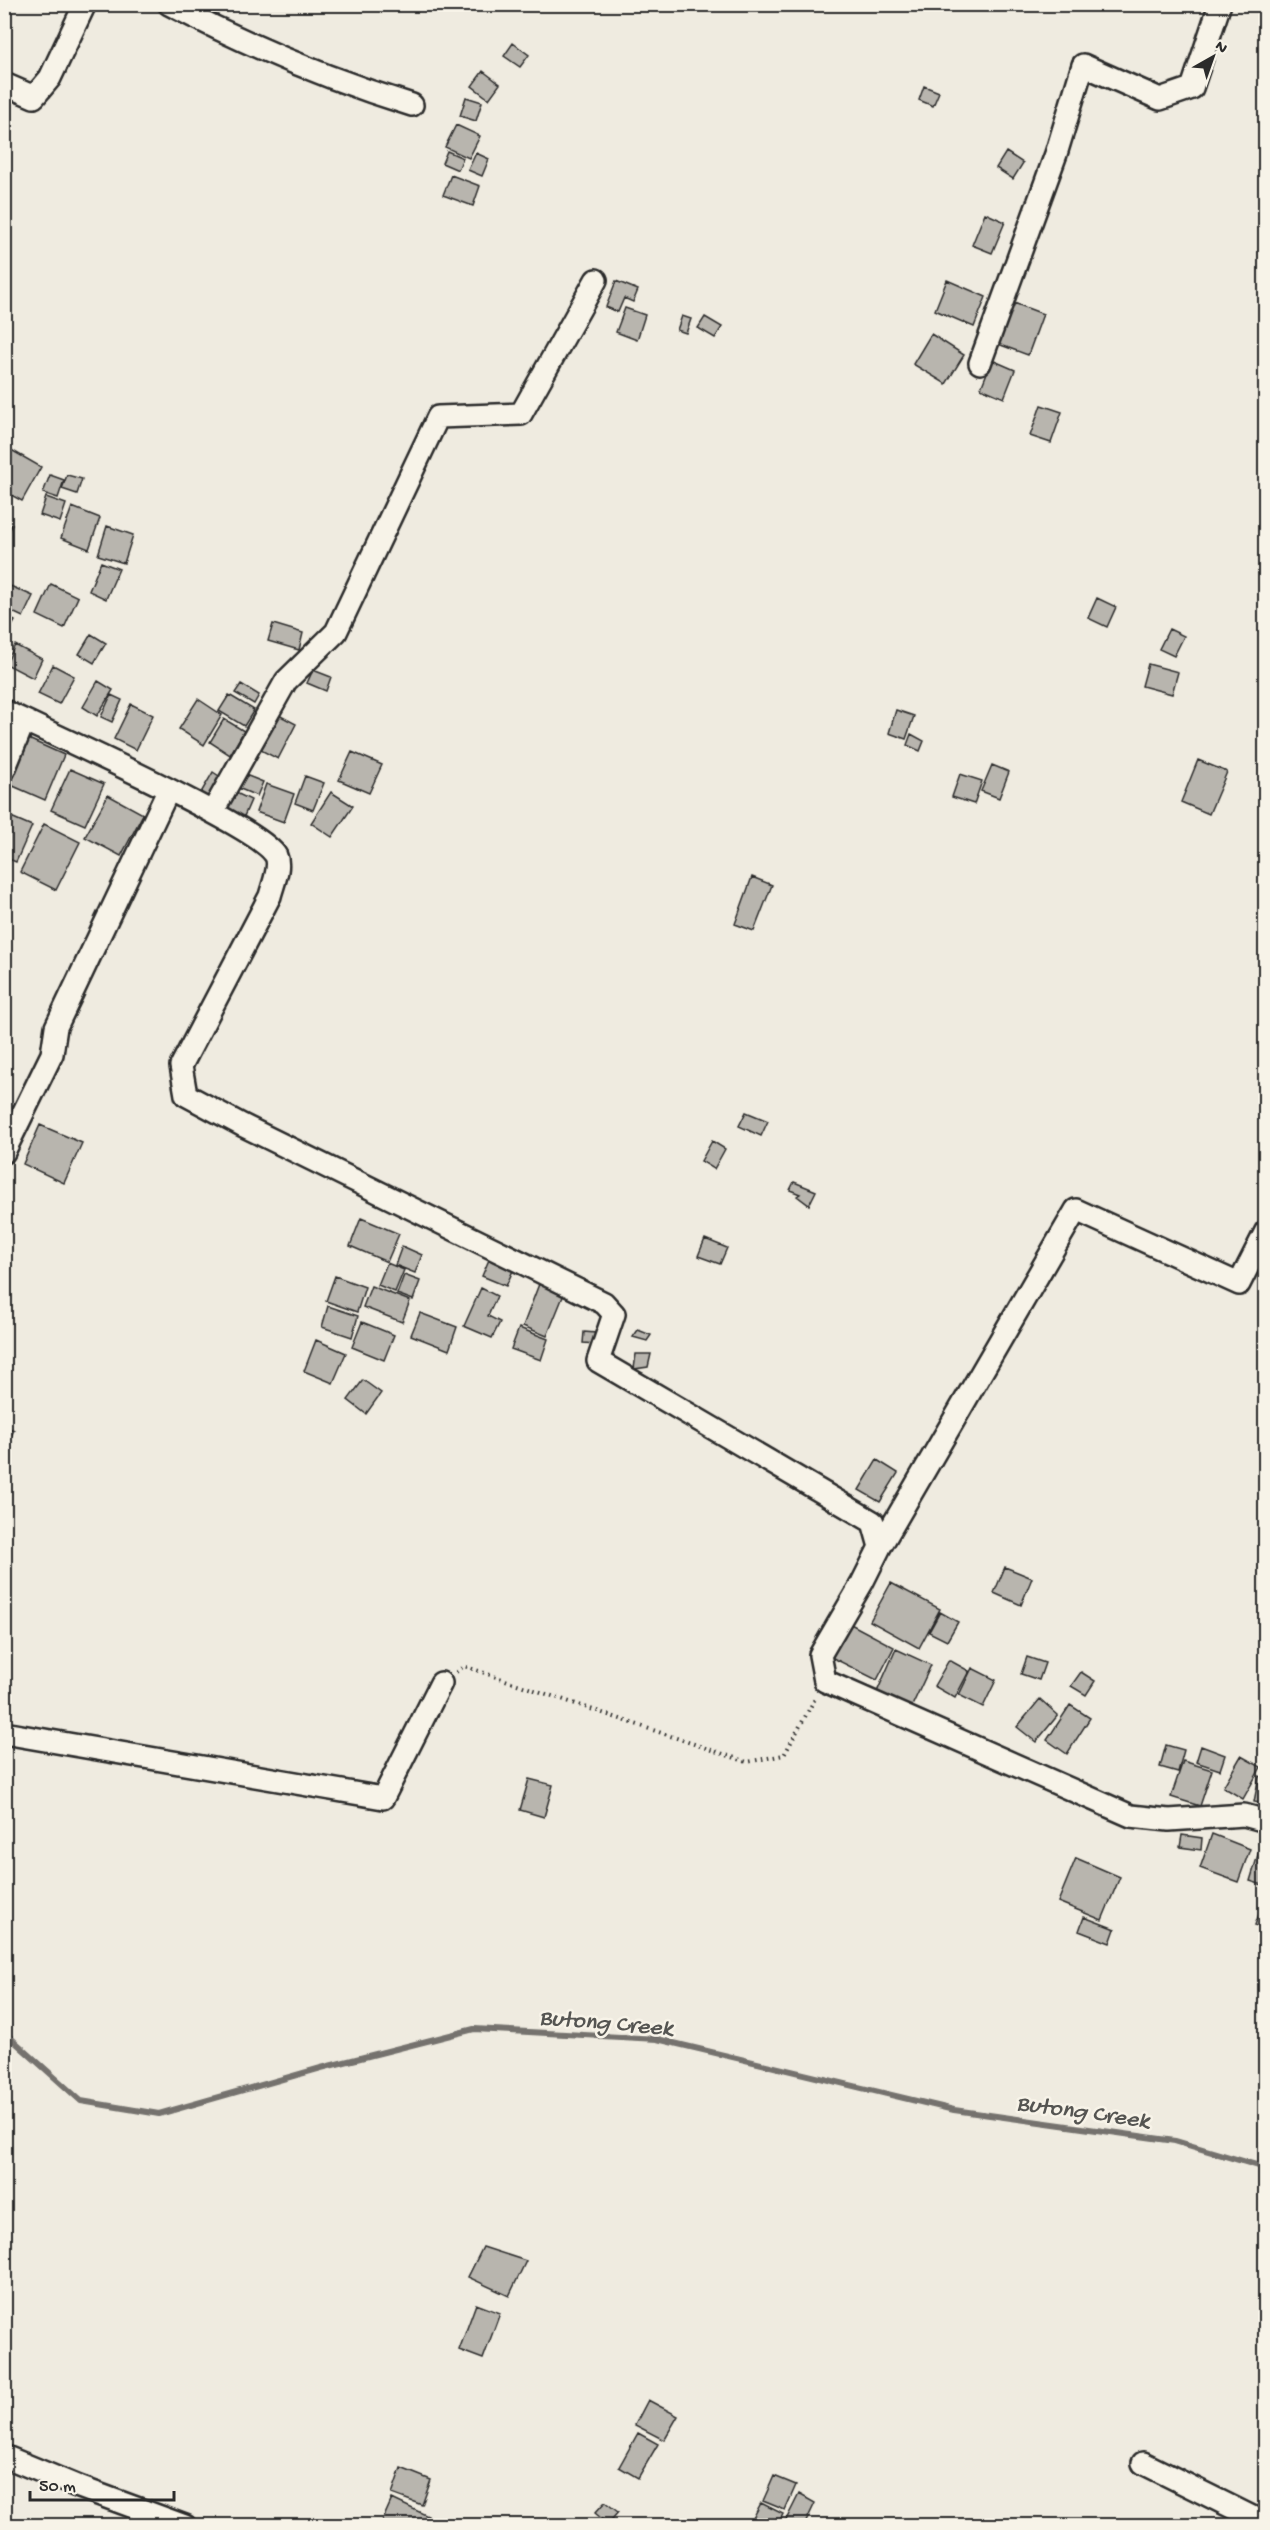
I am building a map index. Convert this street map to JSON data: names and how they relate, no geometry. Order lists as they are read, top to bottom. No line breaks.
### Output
{"water":["Butong Creek"],"scale_bar":"50 m","north":"top right"}
